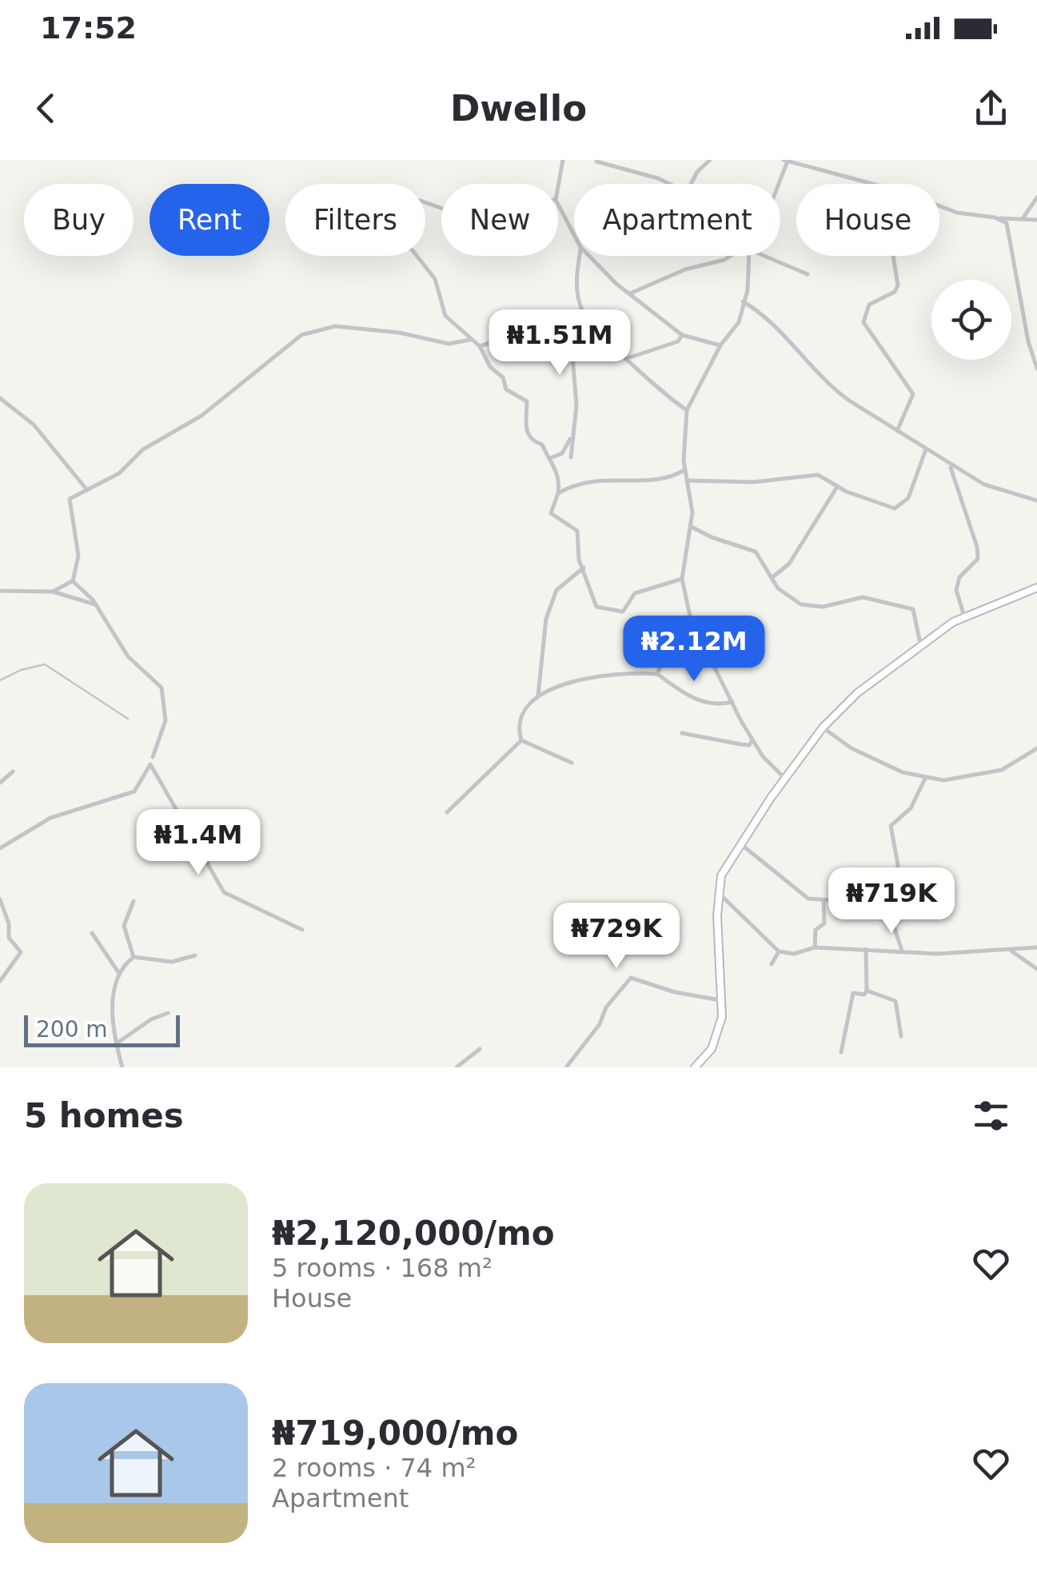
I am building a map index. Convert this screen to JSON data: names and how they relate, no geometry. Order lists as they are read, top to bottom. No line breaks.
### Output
{"scale_bar":"200 m","page":{"status":"17:52","header":"Dwello","chip":["Buy","Rent","Filters","New","Apartment","House"],"price":["₦1.51M","₦2.12M","₦1.4M","₦719K","₦729K"],"scale":"200 m","heading":"5 homes","list":[{"name":"₦2,120,000/mo","note":"5 rooms · 168 m² · House"},{"name":"₦719,000/mo","note":"2 rooms · 74 m² · Apartment"}]}}
